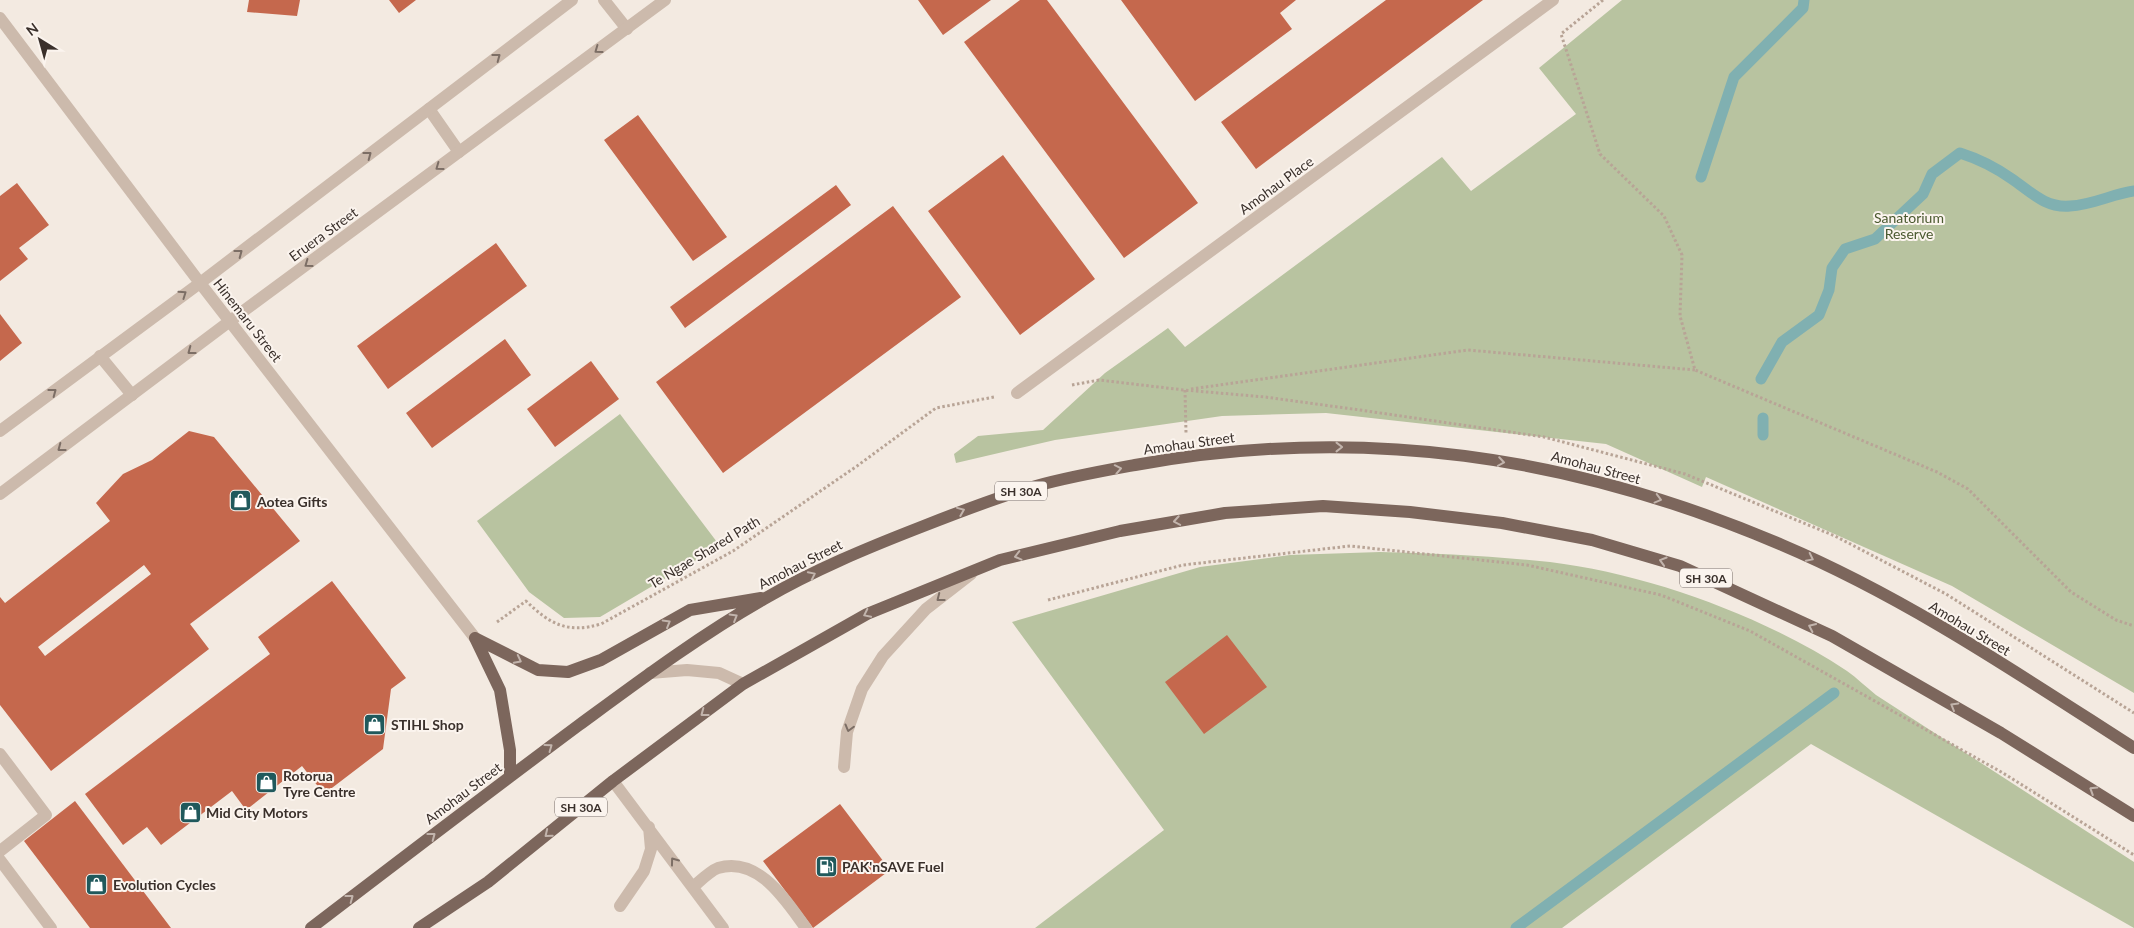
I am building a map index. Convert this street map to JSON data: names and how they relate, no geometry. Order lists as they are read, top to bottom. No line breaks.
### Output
{"streets":{"main road":["Amohau Street","SH 30A"],"street":["Amohau Place","Eruera Street","Hinemaru Street"],"path":["Te Ngae Shared Path"]},"crossings":[["Eruera Street","Hinemaru Street"]],"parks":["Sanatorium Reserve"],"places":{"shop":["Aotea Gifts","STIHL Shop","Rotorua Tyre Centre","Mid City Motors","Evolution Cycles"],"fuel station":["PAK'nSAVE Fuel"]},"north":"top left"}
